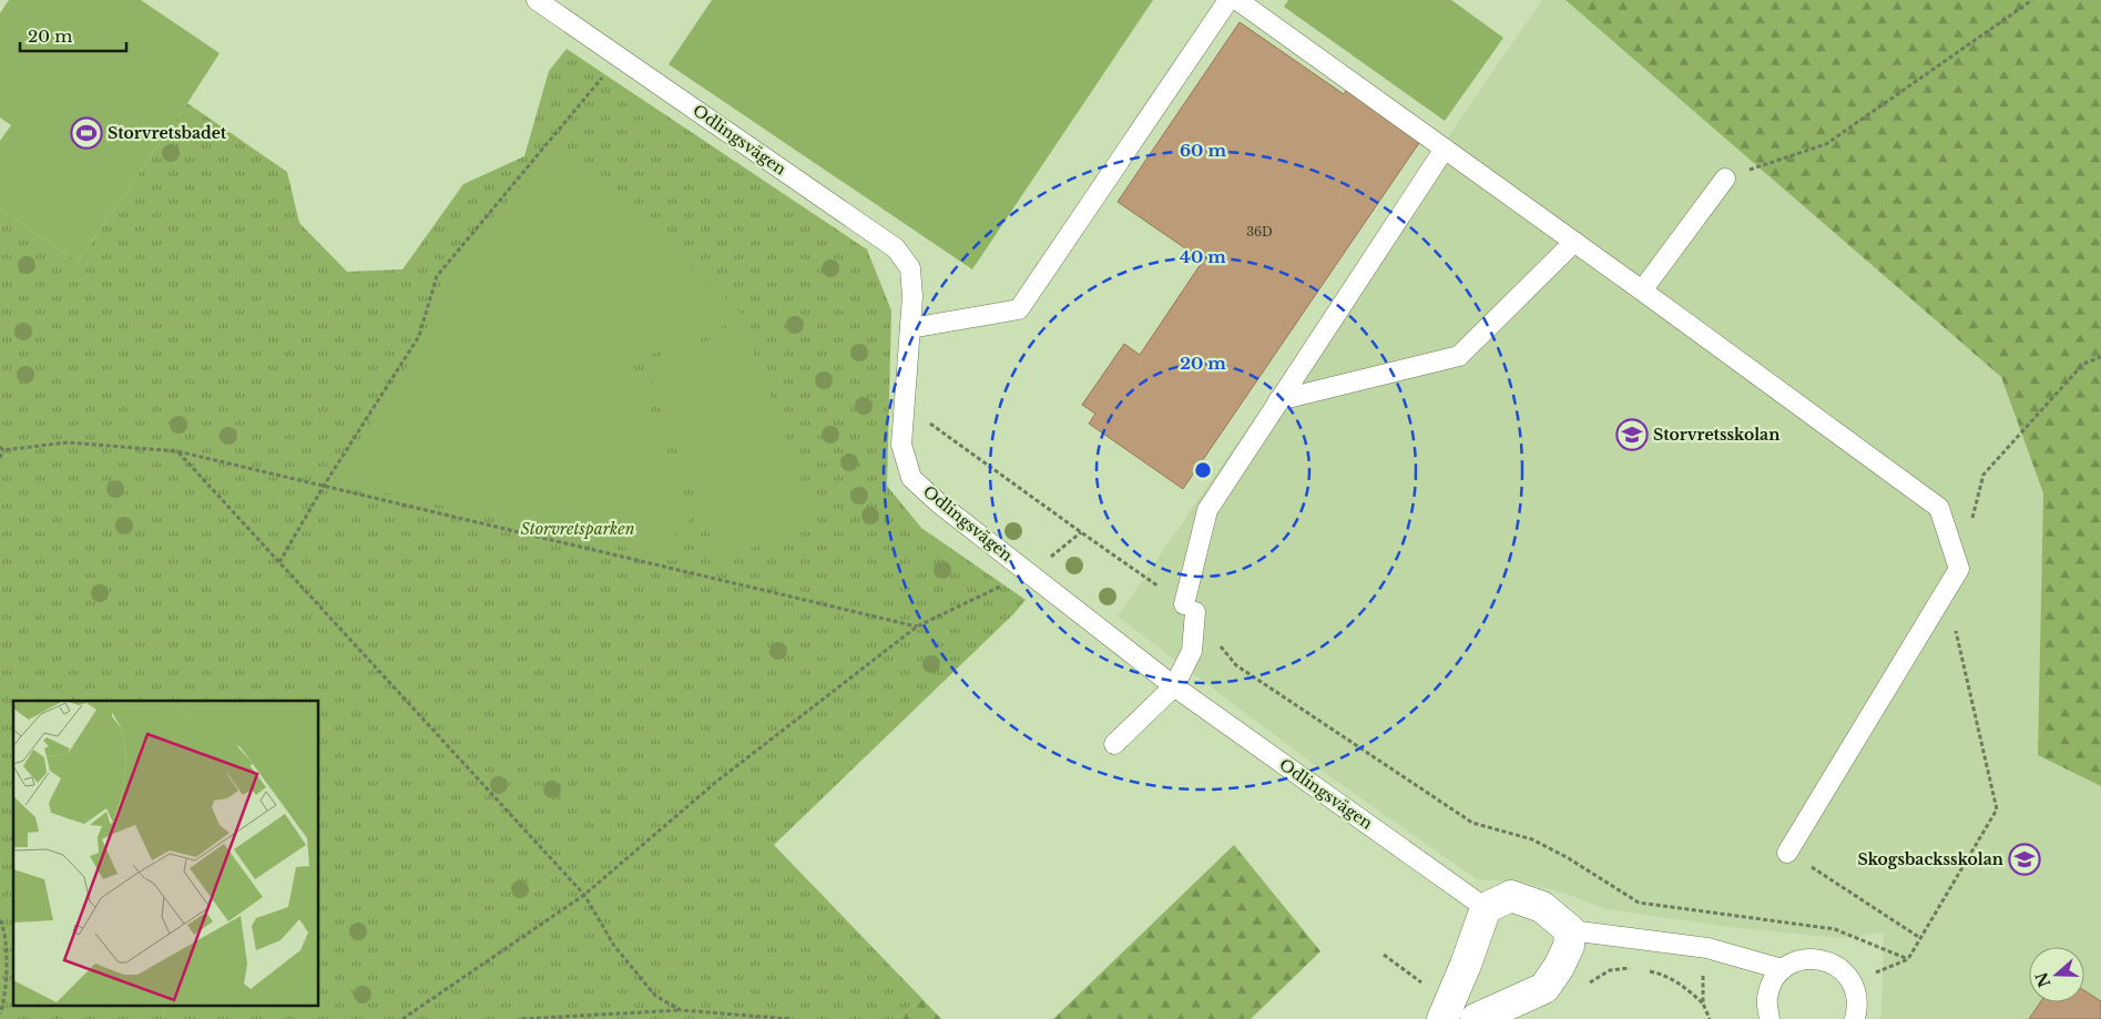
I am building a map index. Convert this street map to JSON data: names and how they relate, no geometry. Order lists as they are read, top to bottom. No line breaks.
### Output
{"streets":{"lane":["Odlingsvägen"]},"parks":["Storvretsparken"],"places":{"sports":["Storvretsbadet"],"school or university":["Storvretsskolan","Skogsbacksskolan"]},"house_numbers":["36D"],"scale_bar":"20 m","north":"left","rings":["60 m","40 m","20 m"]}
